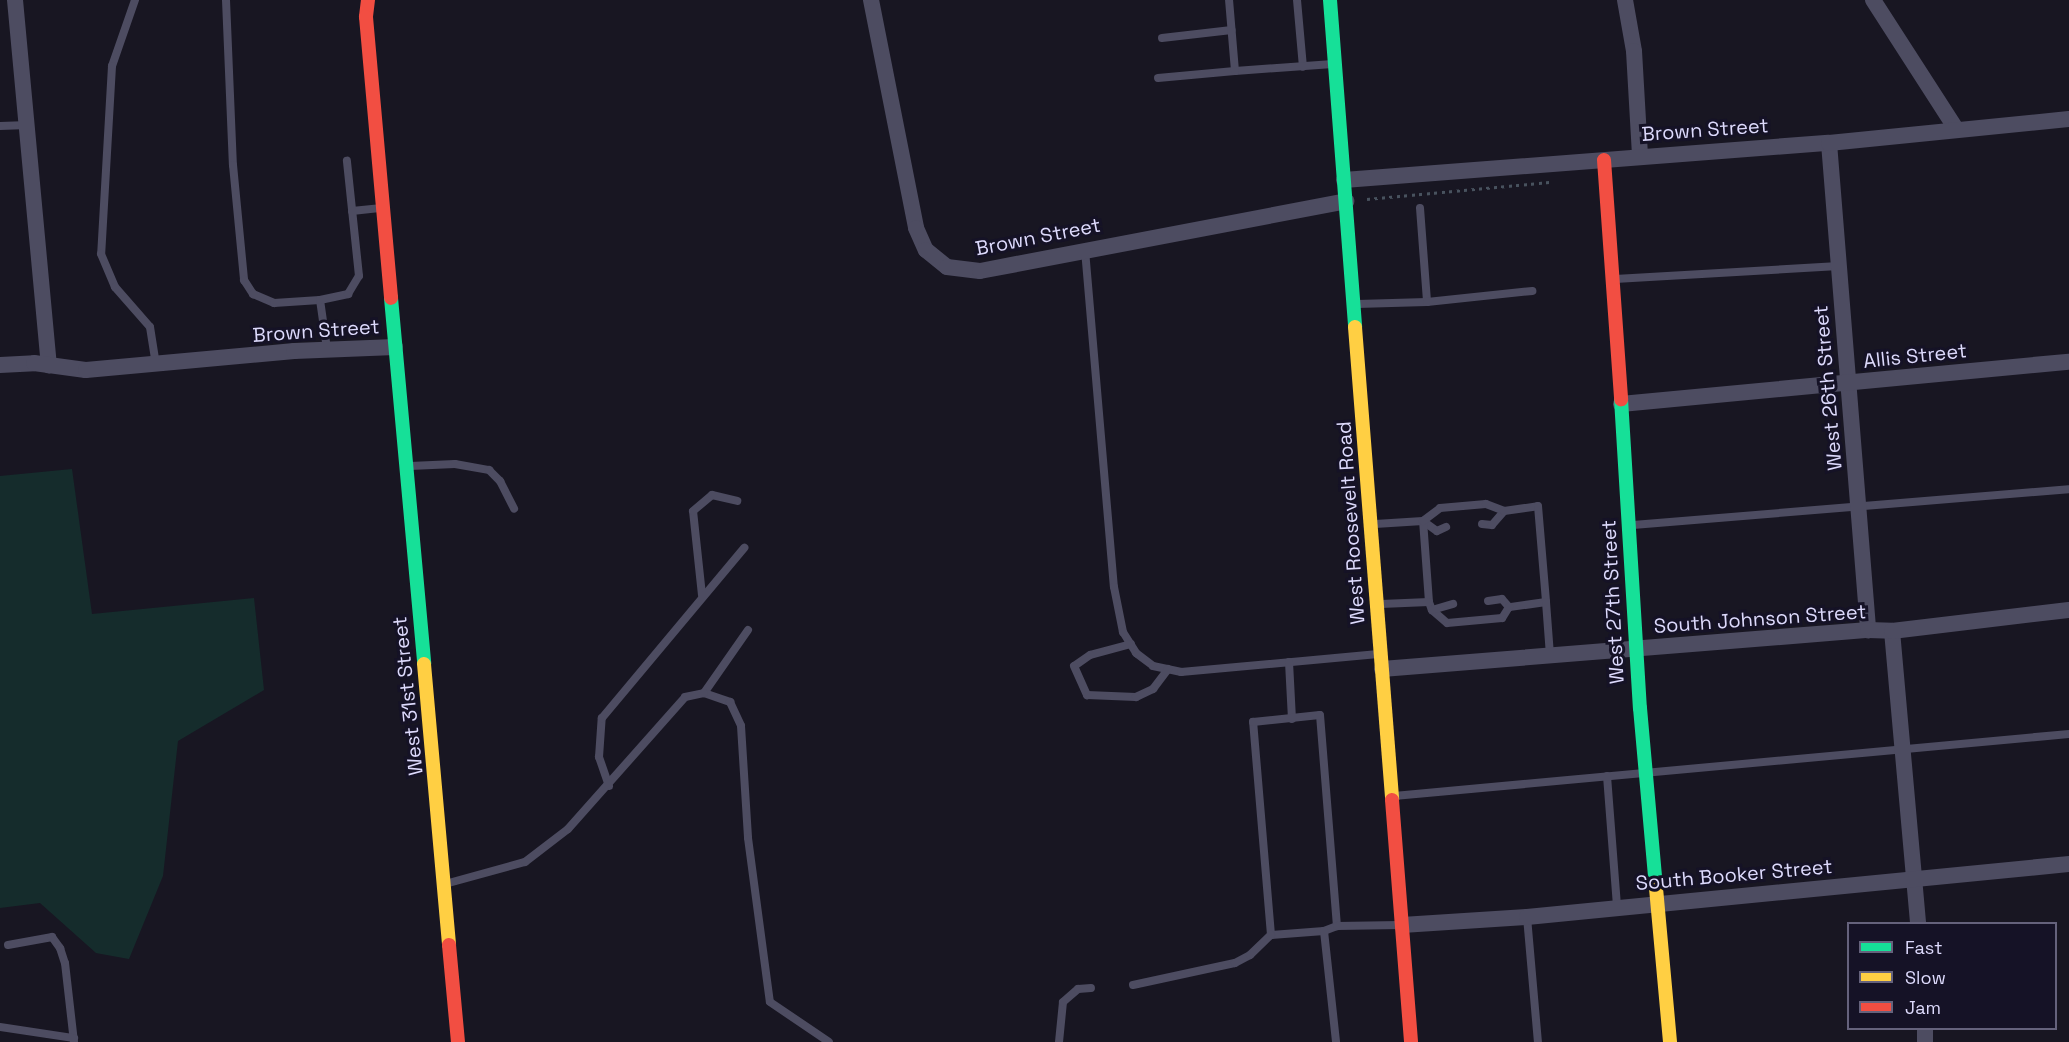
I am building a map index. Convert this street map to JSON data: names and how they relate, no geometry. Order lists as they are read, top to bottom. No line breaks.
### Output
{"streets":{"street":["Brown Street","Allis Street","West 26th Street","West Roosevelt Road","West 27th Street","South Johnson Street","West 31st Street","South Booker Street"]},"crossings":[["Brown Street","West 26th Street"],["Brown Street","West Roosevelt Road"],["Brown Street","West 27th Street"],["Brown Street","West 31st Street"],["Allis Street","West 26th Street"],["Allis Street","West 27th Street"],["West 26th Street","South Johnson Street"],["West Roosevelt Road","South Johnson Street"],["West Roosevelt Road","South Booker Street"],["West 27th Street","South Johnson Street"],["West 27th Street","South Booker Street"]],"legend":["Fast","Slow","Jam"]}
